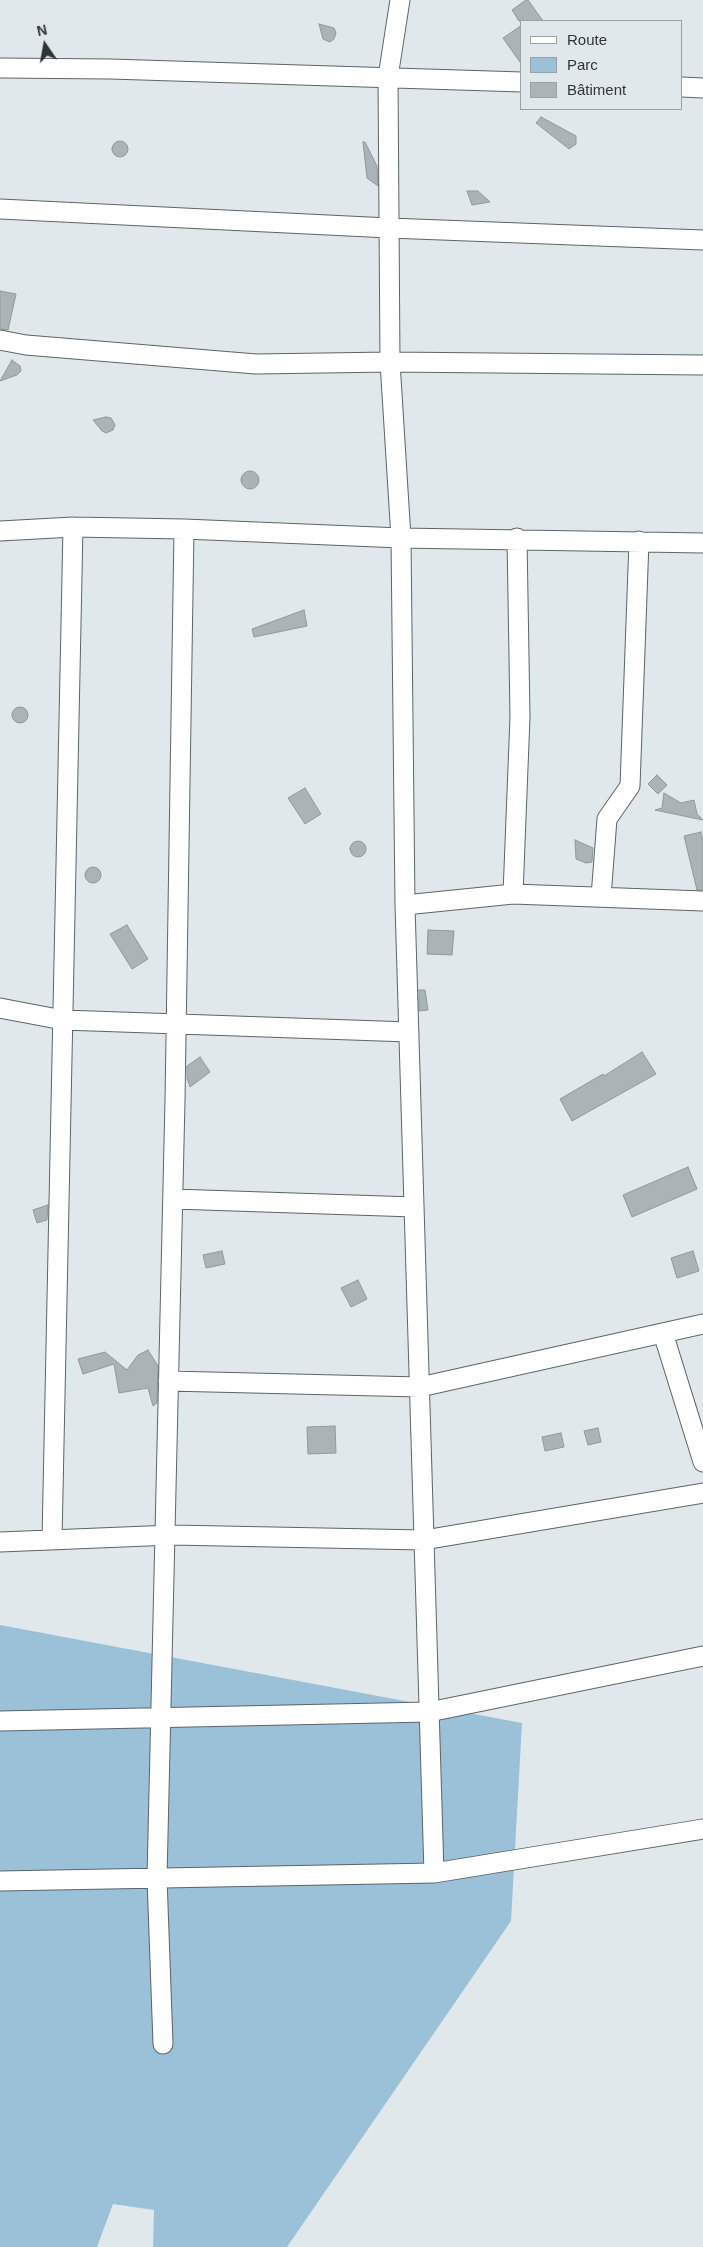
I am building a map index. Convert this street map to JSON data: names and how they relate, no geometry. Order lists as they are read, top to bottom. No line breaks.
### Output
{"legend":["Route","Parc","Bâtiment"],"north":"top"}
